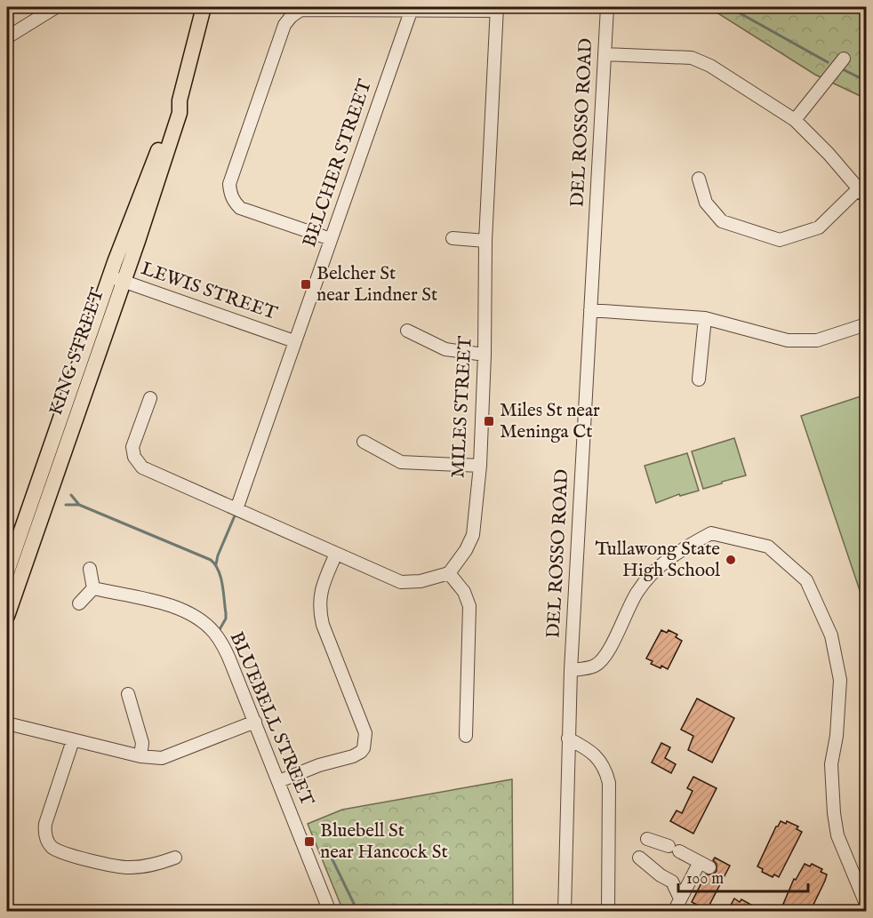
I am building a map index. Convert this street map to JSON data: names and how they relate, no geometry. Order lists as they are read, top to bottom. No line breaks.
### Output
{"streets":{"main road":["KING STREET"],"street":["DEL ROSSO ROAD","BELCHER STREET","LEWIS STREET","MILES STREET","BLUEBELL STREET"]},"crossings":[["BELCHER STREET","LEWIS STREET"],["LEWIS STREET","KING STREET"]],"places":{"transit":["Belcher St near Lindner St","Miles St near Meninga Ct","Bluebell St near Hancock St"],"other":["Tullawong State High School"]},"scale_bar":"100 m"}
